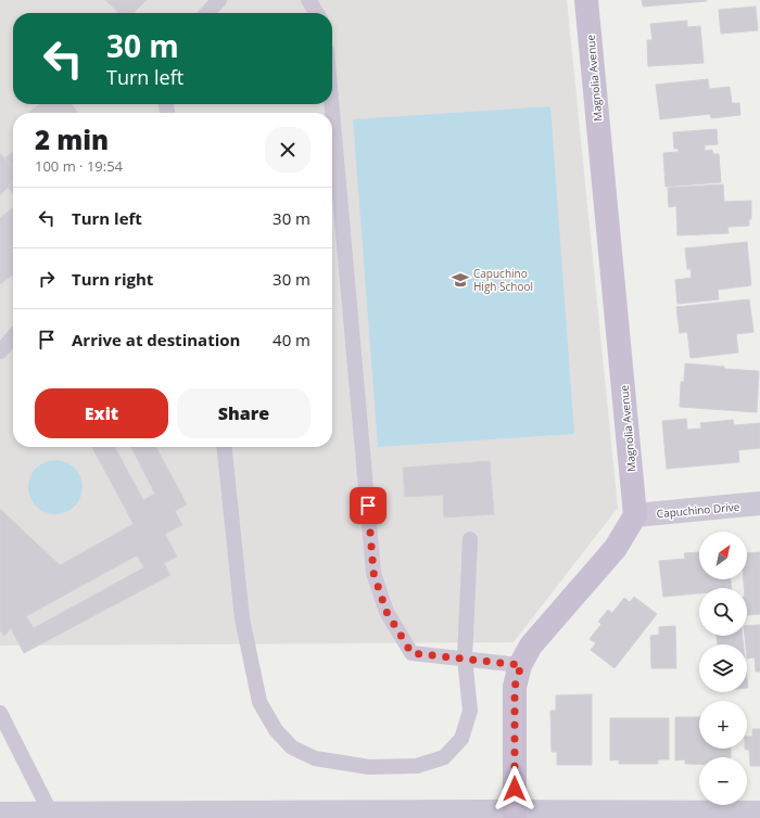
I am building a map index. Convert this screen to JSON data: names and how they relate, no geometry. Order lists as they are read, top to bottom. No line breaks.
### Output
{"streets":{"main road":["Magnolia Avenue"],"street":["Capuchino Drive"]},"crossings":[["Magnolia Avenue","Capuchino Drive"]],"places":{"school or university":["Capuchino High School"]},"north":"top right","page":{"turn":["30 m","Turn left"],"heading":["2 min","100 m · 19:54"],"list":[{"name":"Turn left","value":"30 m"},{"name":"Turn right","value":"30 m"},{"name":"Arrive at destination","value":"40 m"}],"buttons":["Exit","Share"],"map_buttons":["+","−"]}}
